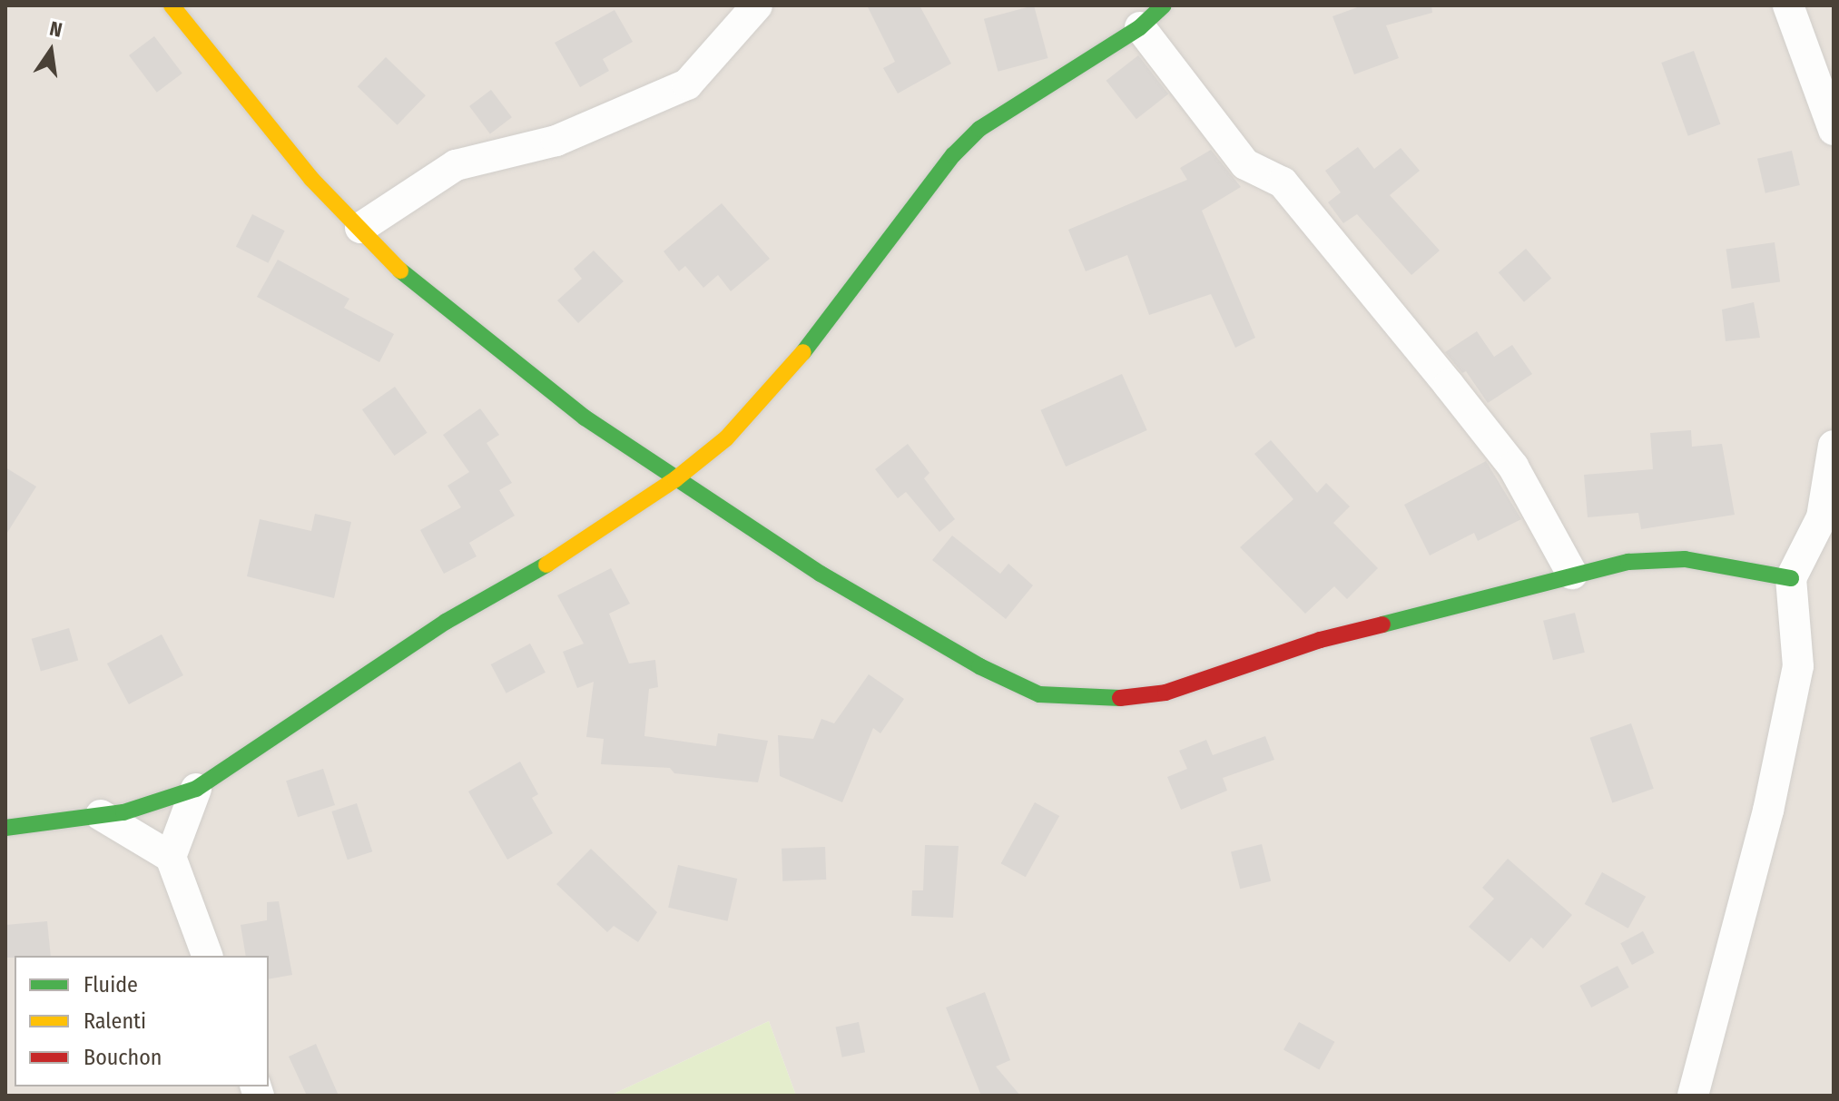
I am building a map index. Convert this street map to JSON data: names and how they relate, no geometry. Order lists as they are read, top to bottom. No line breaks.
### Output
{"legend":["Fluide","Ralenti","Bouchon"],"north":"top"}
